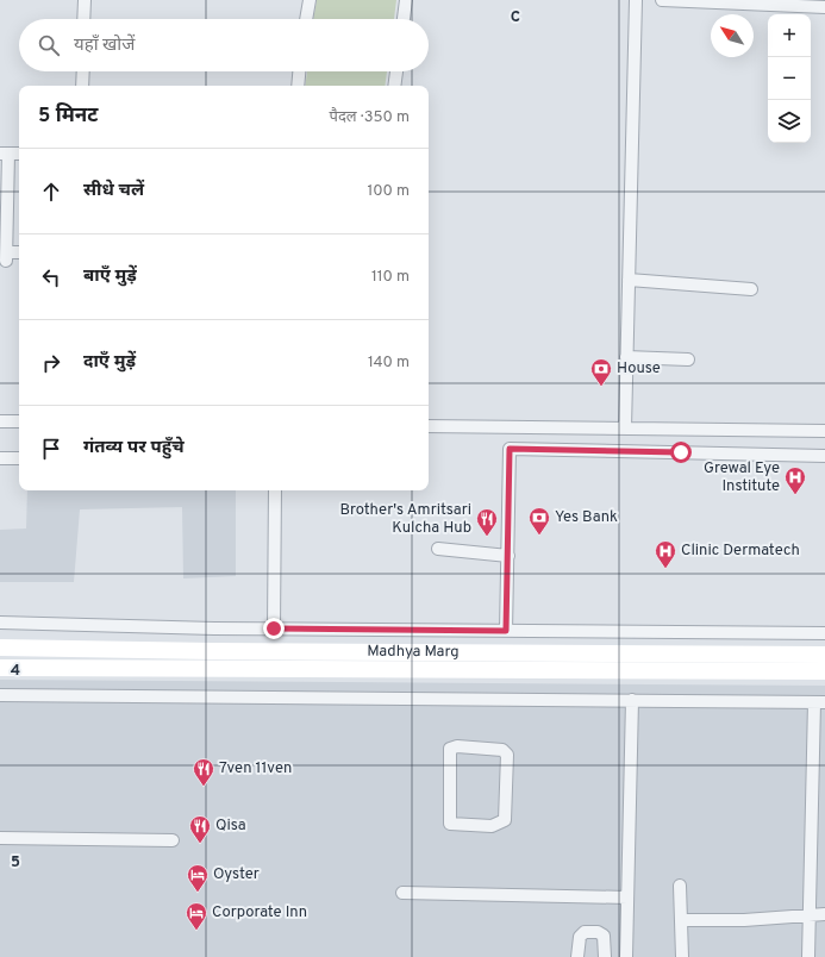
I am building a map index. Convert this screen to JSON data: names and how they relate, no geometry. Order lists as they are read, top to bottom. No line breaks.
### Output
{"streets":{"main road":["Madhya Marg"]},"places":{"bank":["House","Yes Bank"],"hospital":["Grewal Eye Institute","Clinic Dermatech"],"restaurant":["Brother's Amritsari Kulcha Hub","7ven 11ven","Qisa"],"hotel":["Oyster","Corporate Inn"]},"north":"top left","page":{"map_buttons":["+","−"],"search":"यहाँ खोजें","heading":["5 मिनट","पैदल · 350 m"],"list":[["सीधे चलें","100 m"],["बाएँ मुड़ें","110 m"],["दाएँ मुड़ें","140 m"],"गंतव्य पर पहुँचे"]},"grid":{"columns":["C"],"rows":["4","5"]}}
